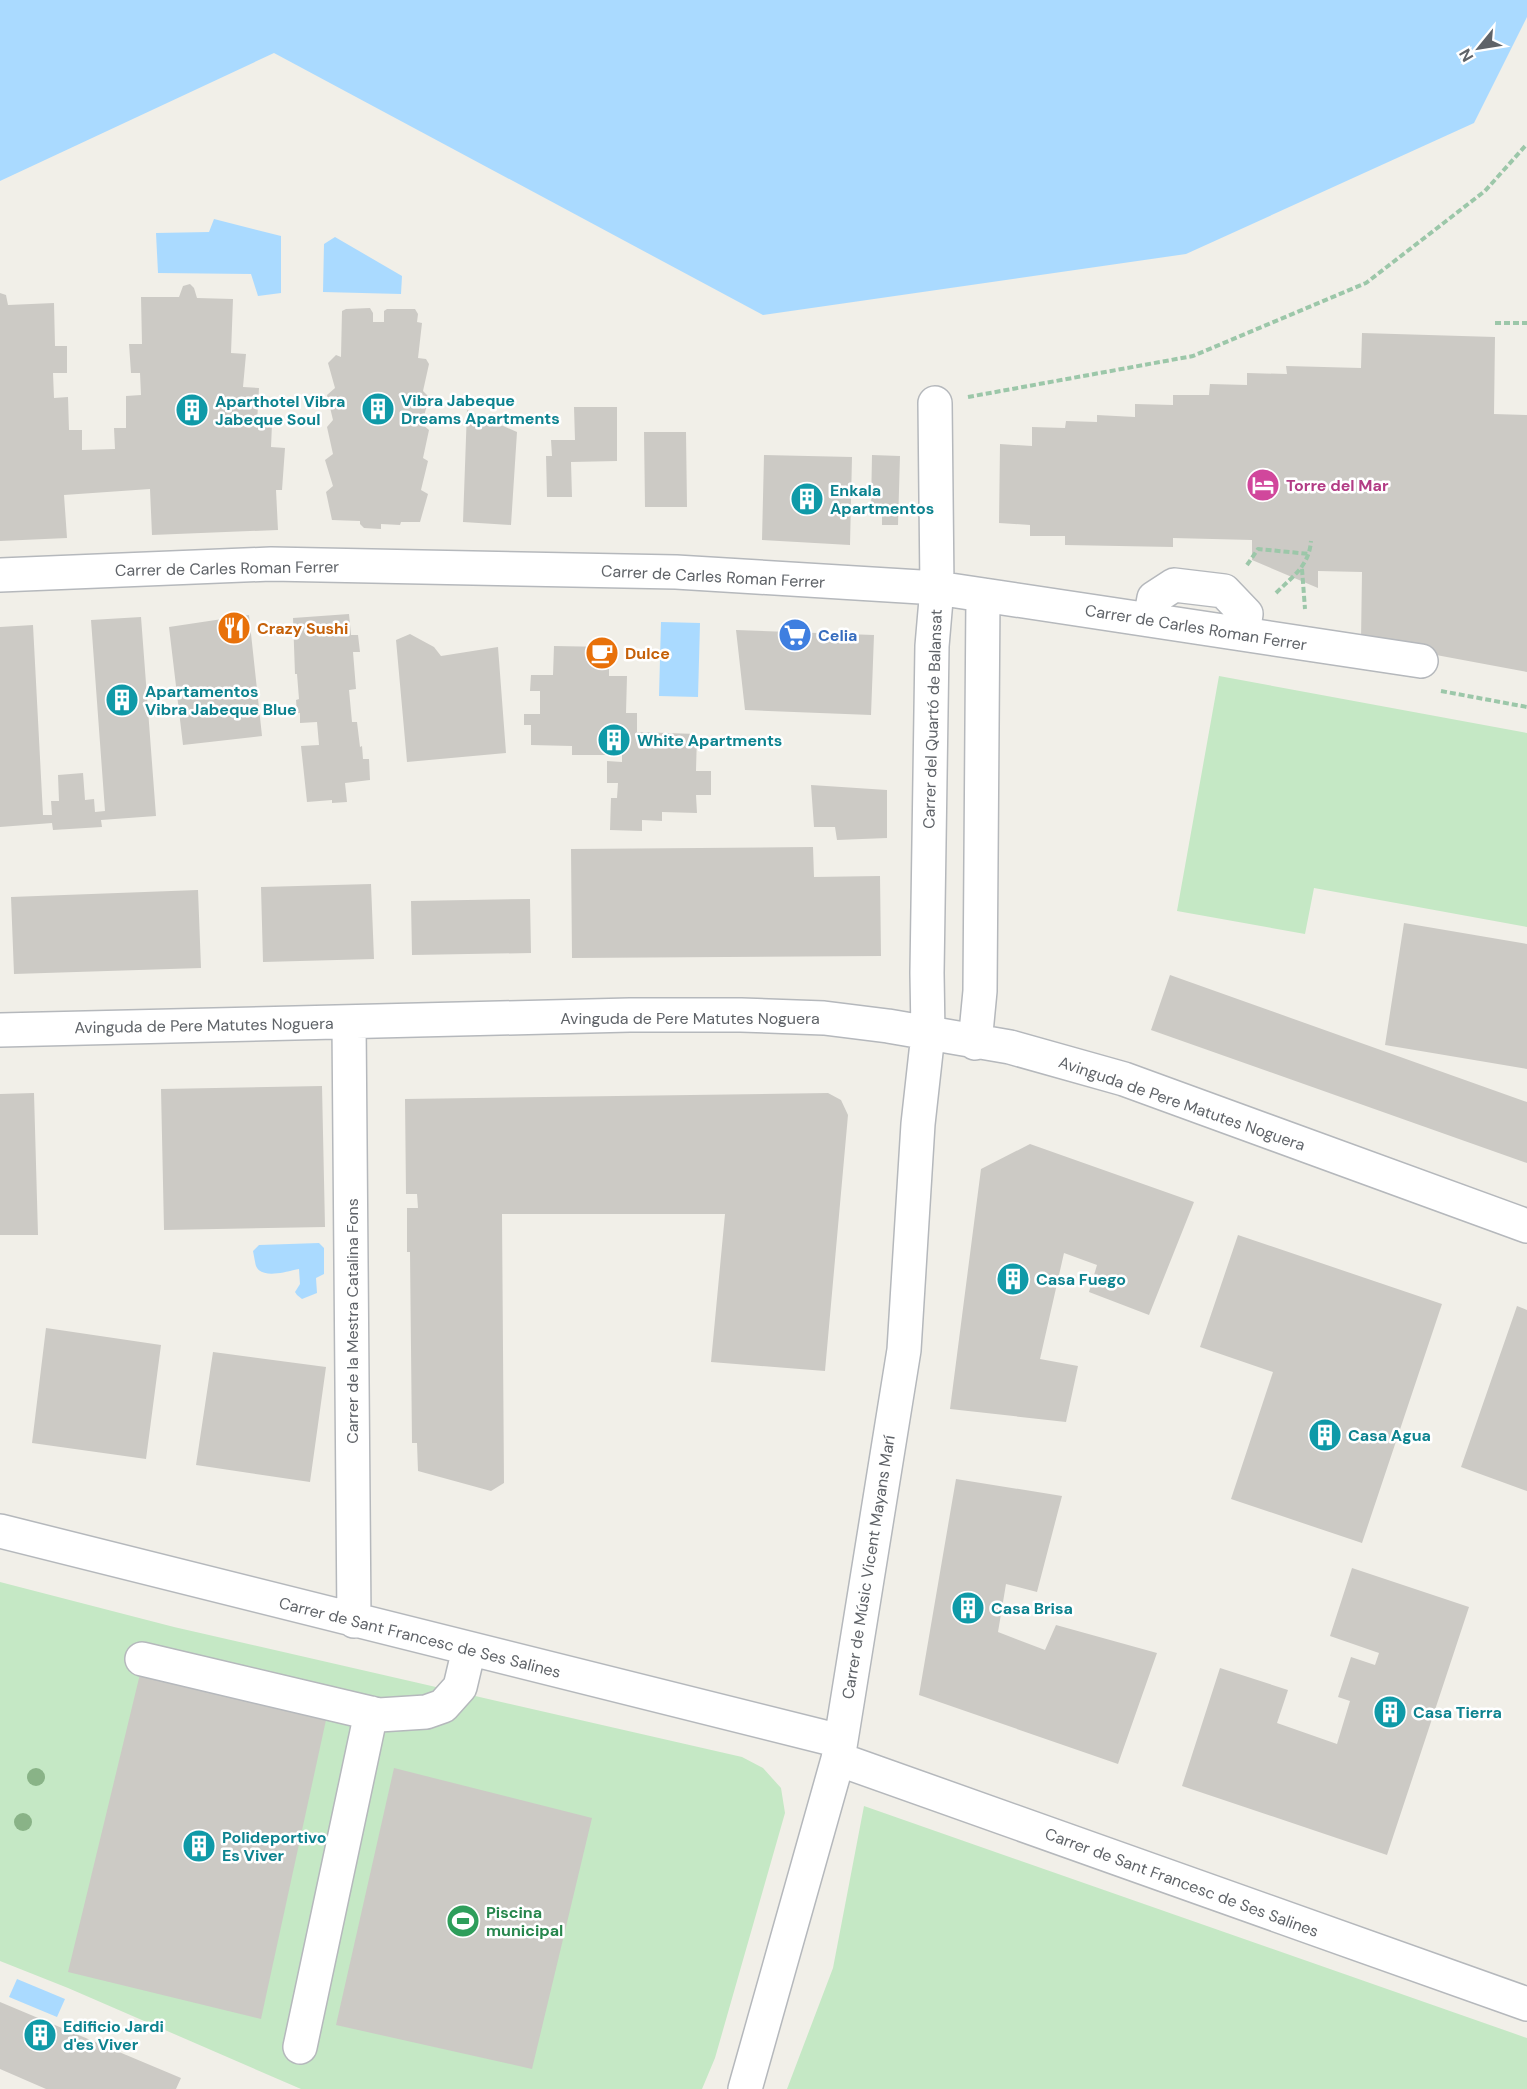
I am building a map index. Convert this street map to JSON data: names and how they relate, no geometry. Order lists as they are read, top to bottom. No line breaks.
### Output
{"streets":{"street":["Carrer de Carles Roman Ferrer","Carrer del Quartó de Balansat","Avinguda de Pere Matutes Noguera","Carrer de la Mestra Catalina Fons","Carrer de Músic Vicent Mayans Marí","Carrer de Sant Francesc de Ses Salines"]},"crossings":[["Carrer de Carles Roman Ferrer","Carrer del Quartó de Balansat"],["Carrer del Quartó de Balansat","Avinguda de Pere Matutes Noguera"],["Carrer del Quartó de Balansat","Carrer de Músic Vicent Mayans Marí"],["Avinguda de Pere Matutes Noguera","Carrer de la Mestra Catalina Fons"],["Avinguda de Pere Matutes Noguera","Carrer de Músic Vicent Mayans Marí"],["Carrer de la Mestra Catalina Fons","Carrer de Sant Francesc de Ses Salines"],["Carrer de Músic Vicent Mayans Marí","Carrer de Sant Francesc de Ses Salines"]],"places":{"building":["Vibra Jabeque Dreams Apartments","Aparthotel Vibra Jabeque Soul","Enkala Apartmentos","Apartamentos Vibra Jabeque Blue","White Apartments","Casa Fuego","Casa Agua","Casa Brisa","Casa Tierra","Polideportivo Es Viver","Edificio Jardi d'es Viver"],"hotel":["Torre del Mar"],"restaurant":["Crazy Sushi"],"supermarket":["Celia"],"cafe":["Dulce"],"sports":["Piscina municipal"]},"north":"bottom left"}
